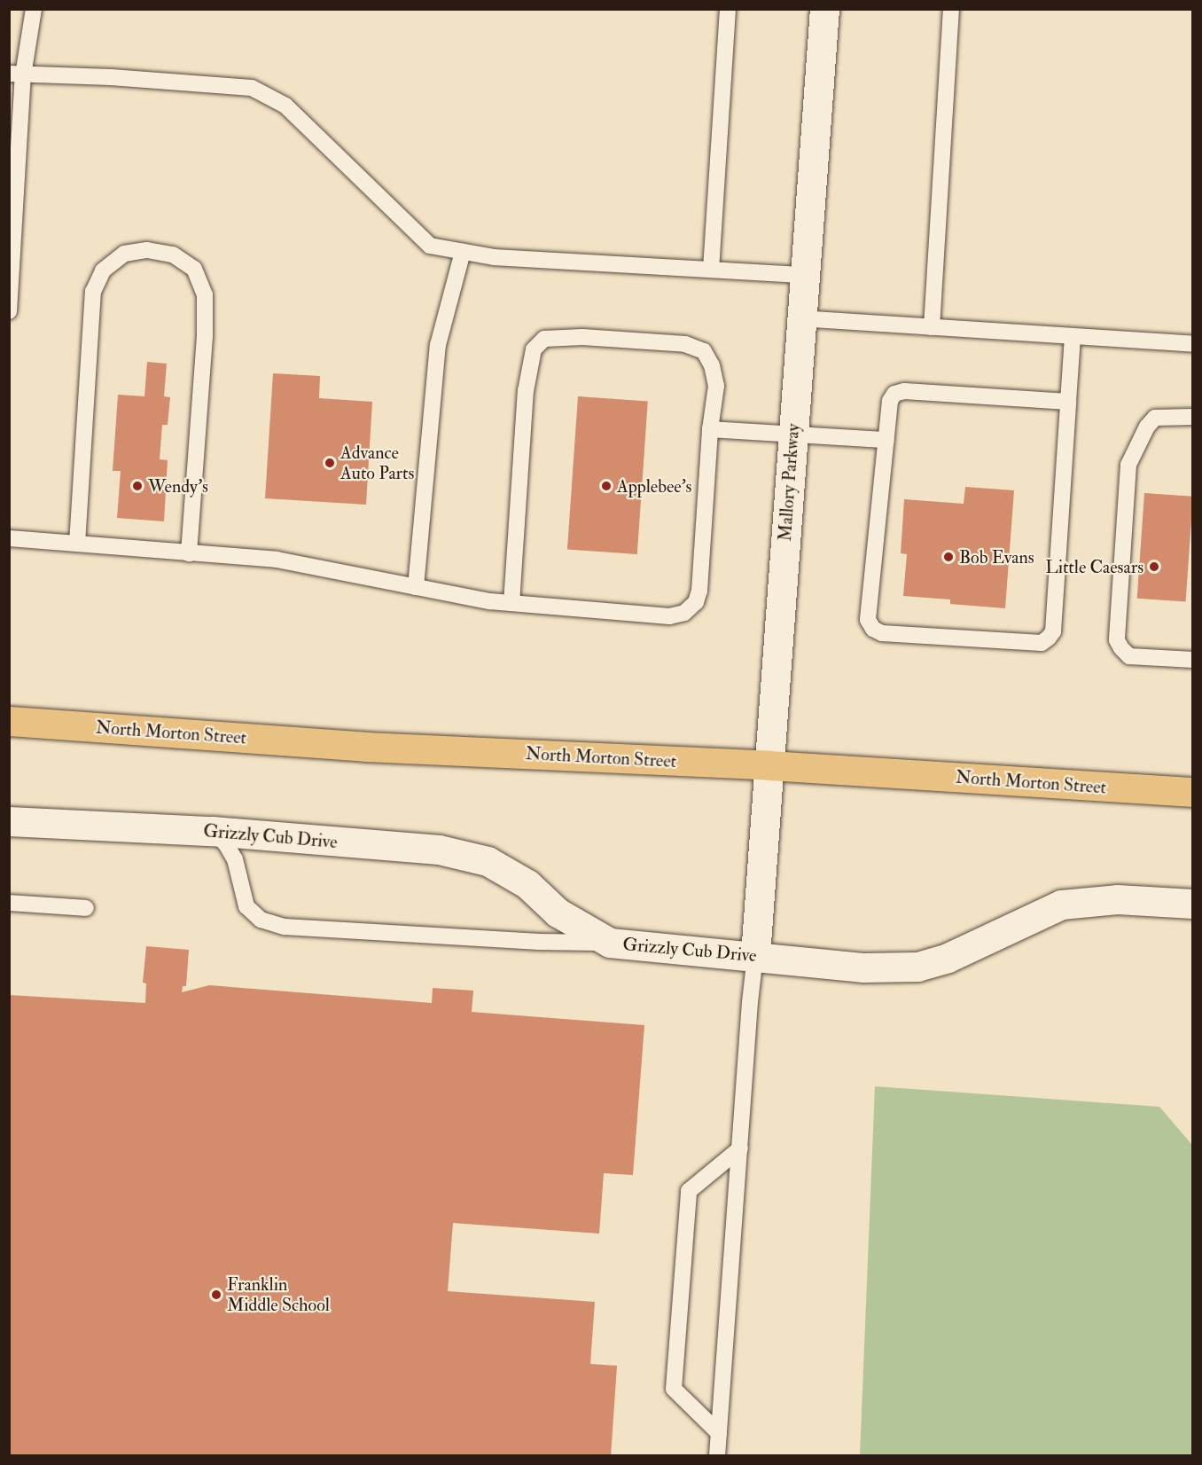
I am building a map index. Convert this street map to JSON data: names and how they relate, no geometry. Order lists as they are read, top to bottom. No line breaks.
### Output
{"streets":{"main road":["North Morton Street"],"street":["Mallory Parkway","Grizzly Cub Drive"]},"crossings":[["Mallory Parkway","North Morton Street"],["Mallory Parkway","Grizzly Cub Drive"]],"places":["Advance Auto Parts","Wendy's","Applebee's","Bob Evans","Little Caesars","Franklin Middle School"]}
